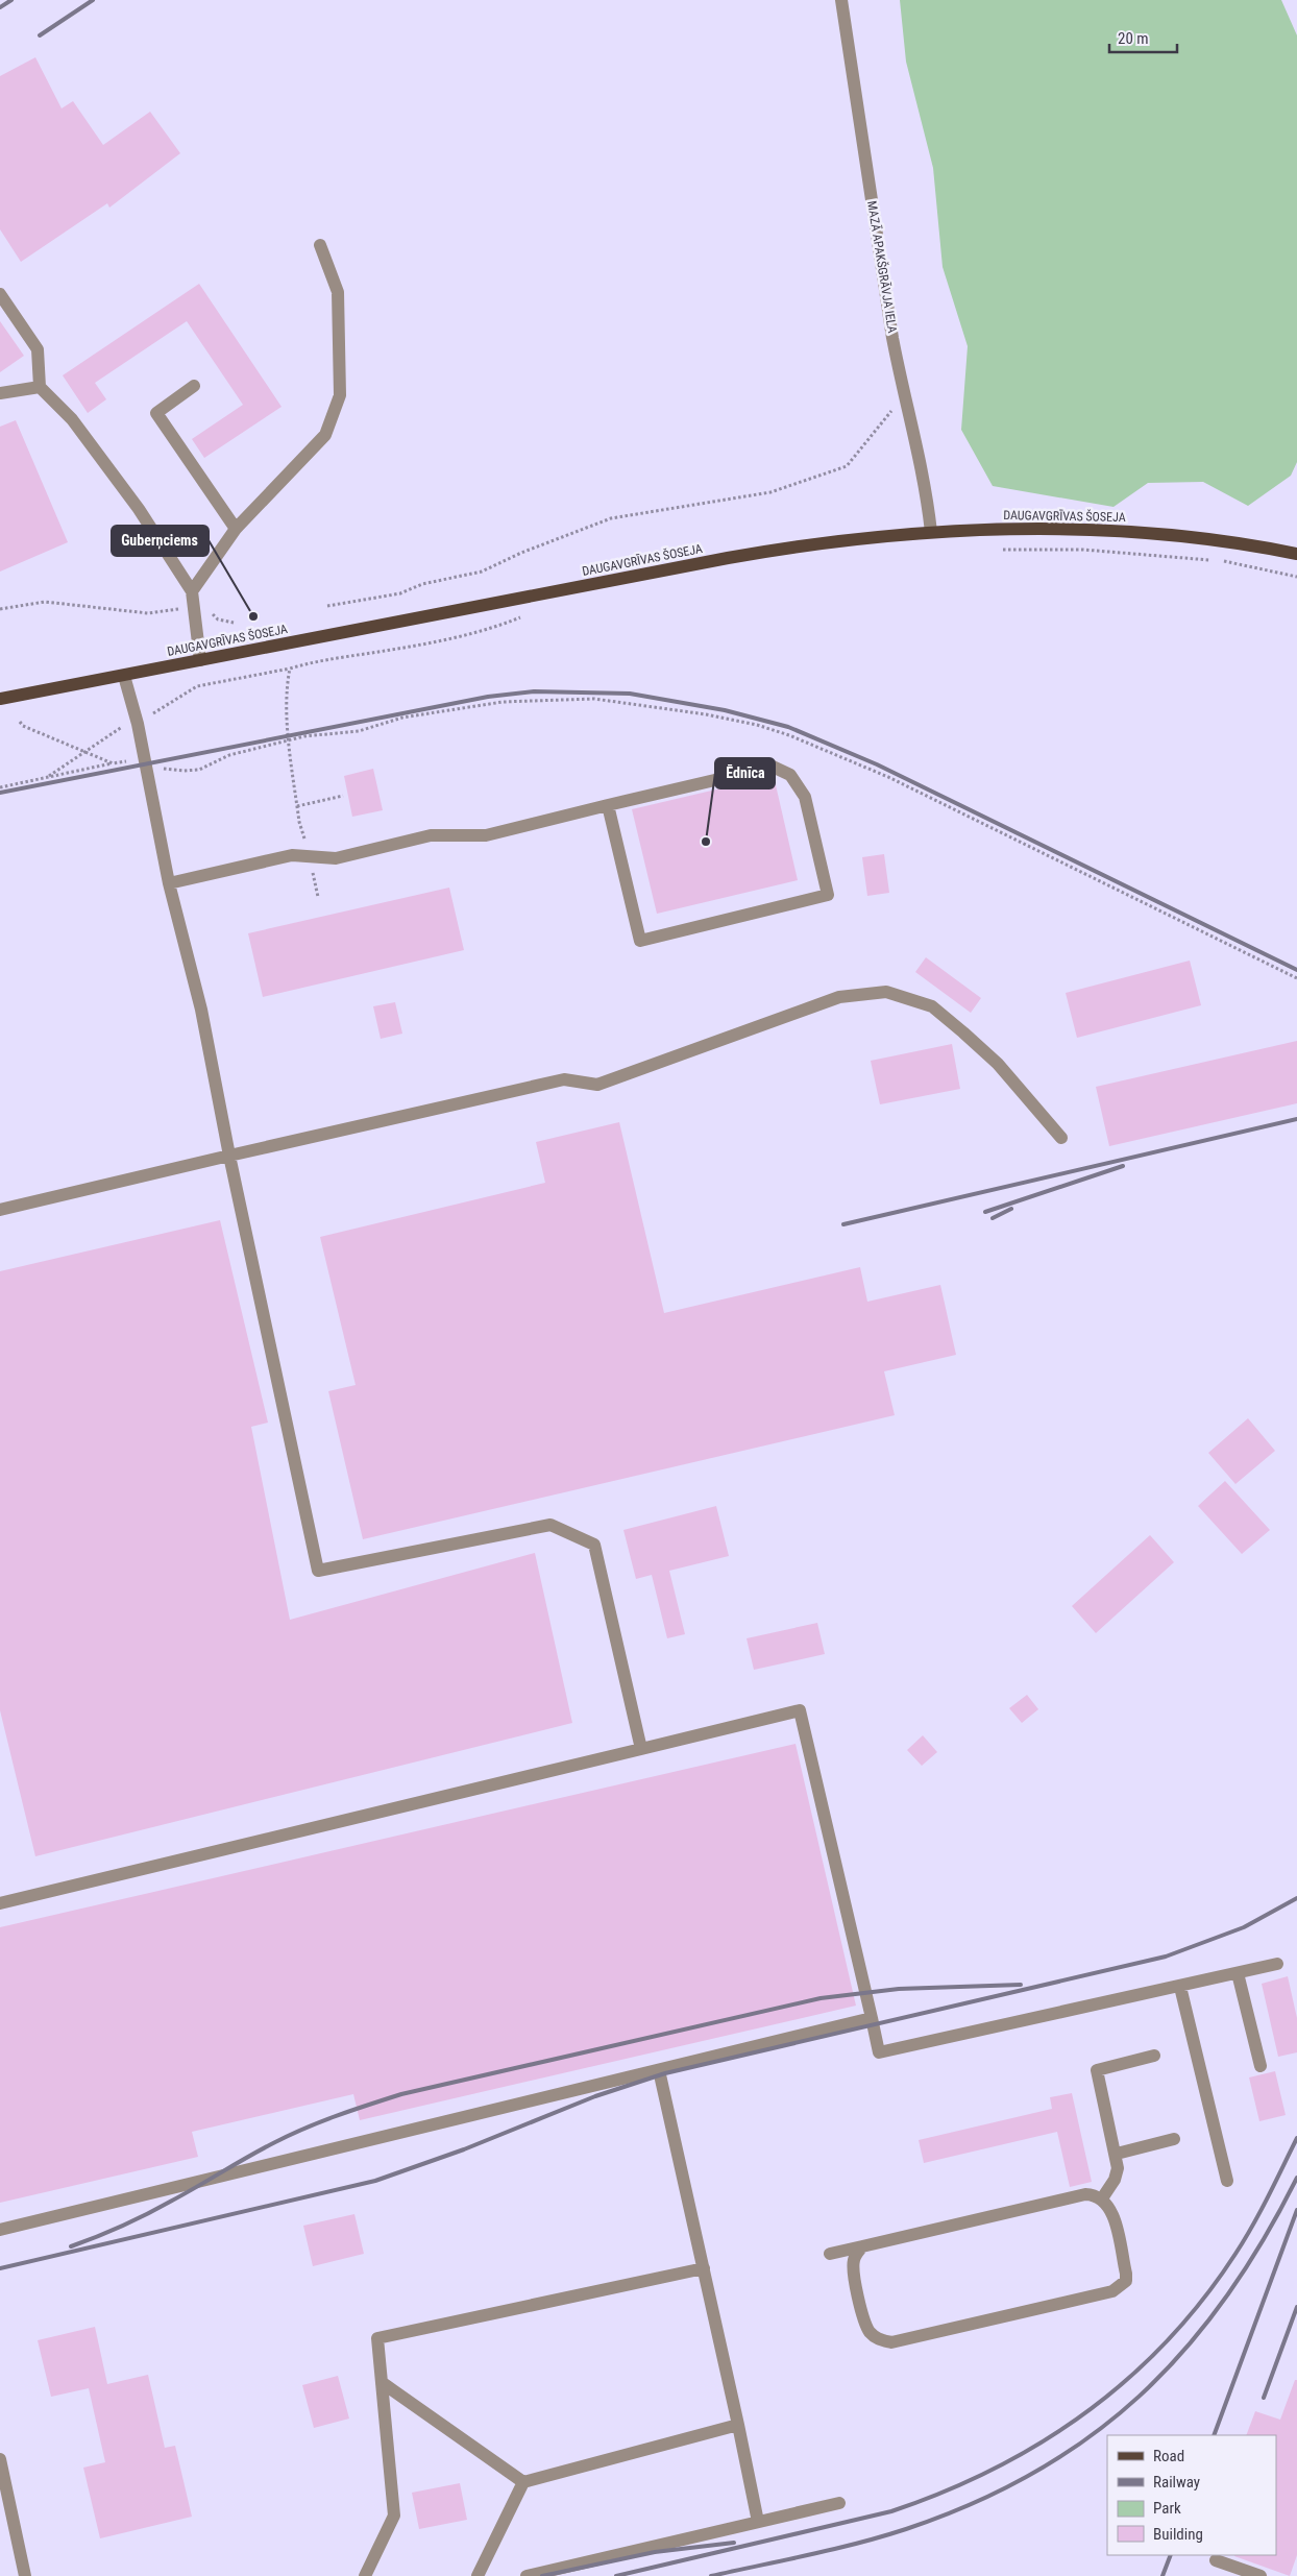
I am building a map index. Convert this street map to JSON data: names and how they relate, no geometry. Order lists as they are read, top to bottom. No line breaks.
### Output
{"streets":{"main road":["DAUGAVGRĪVAS ŠOSEJA"],"street":["MAZĀ APAKŠGRĀVJA IELA"]},"crossings":[["MAZĀ APAKŠGRĀVJA IELA","DAUGAVGRĪVAS ŠOSEJA"]],"places":["Guberņciems","Ēdnīca"],"legend":["Road","Railway","Park","Building"],"scale_bar":"20 m"}
